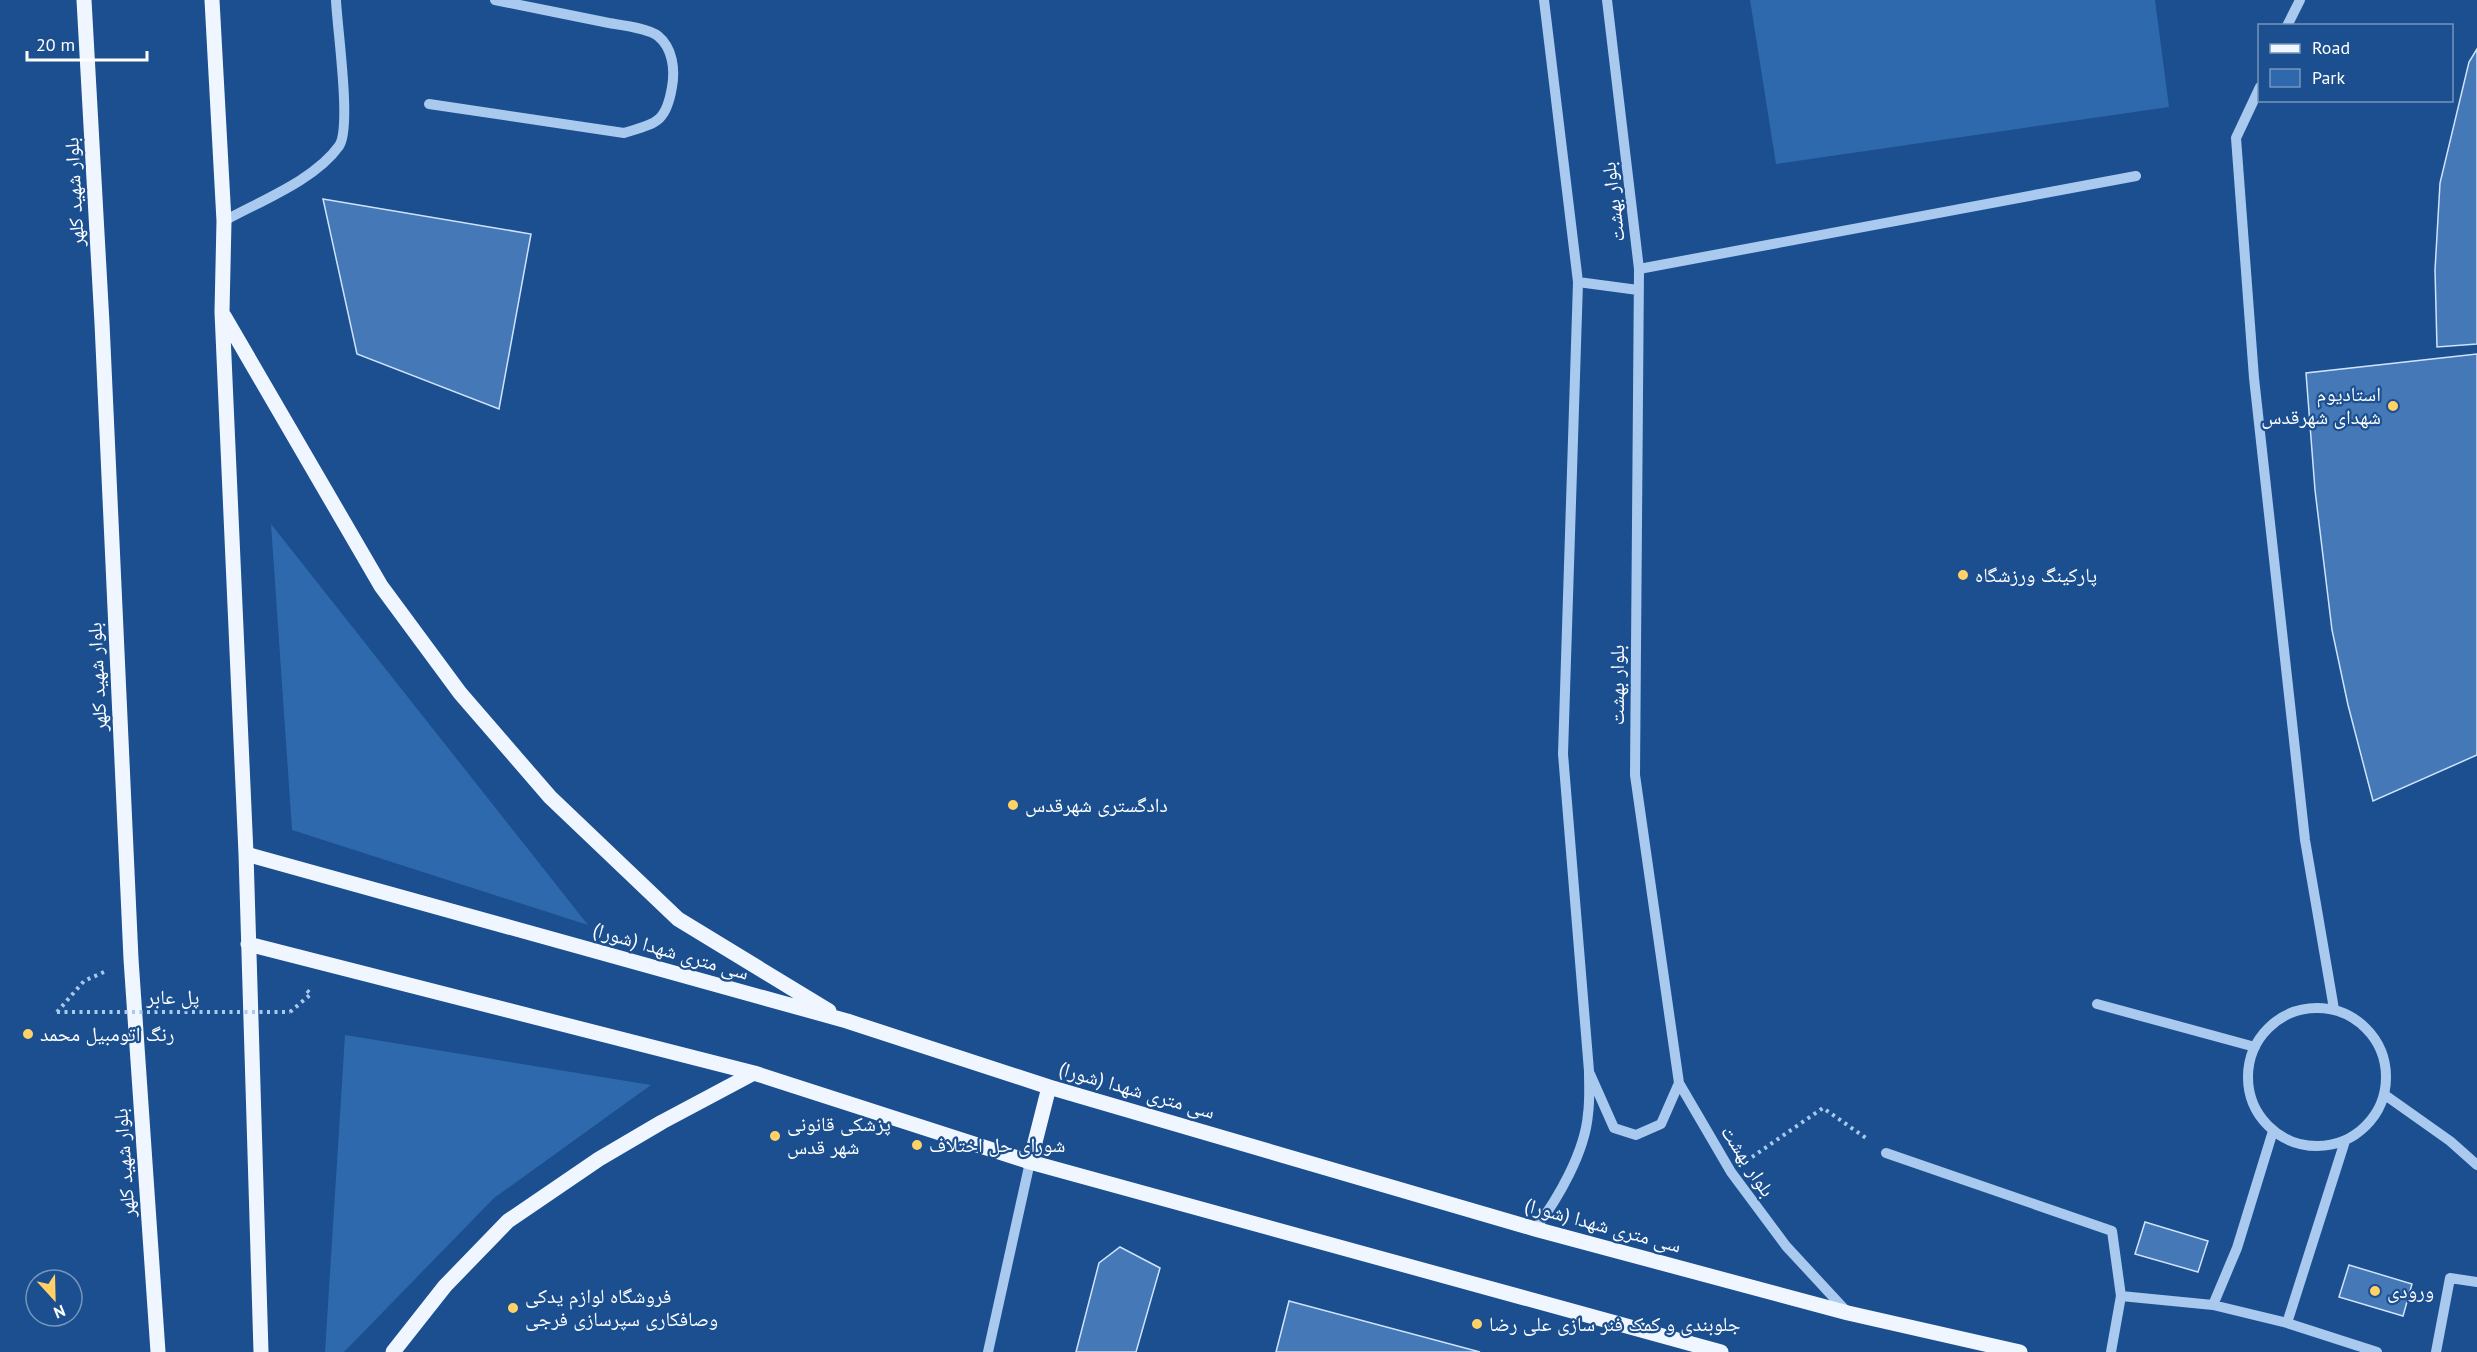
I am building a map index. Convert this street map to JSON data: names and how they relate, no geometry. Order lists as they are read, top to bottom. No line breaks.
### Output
{"streets":{"main road":["بلوار شهید کلهر","سی متری شهدا (شورا)"],"street":["بلوار بهشت"],"path":["پل عابر"]},"crossings":[["بلوار بهشت","سی متری شهدا (شورا)"]],"places":["استادیوم شهدای شهرقدس","پارکینگ ورزشگاه","دادگستری شهرقدس","رنگ اتومبیل محمد","پزشکی قانونی شهر قدس","شورای حل اختلاف","ورودی","فروشگاه لوازم یدکی وصافکاری سپرسازی فرجی","جلوبندی و کمک فنر سازی علی رضا"],"legend":["Road","Park"],"scale_bar":"20 m","north":"bottom"}
